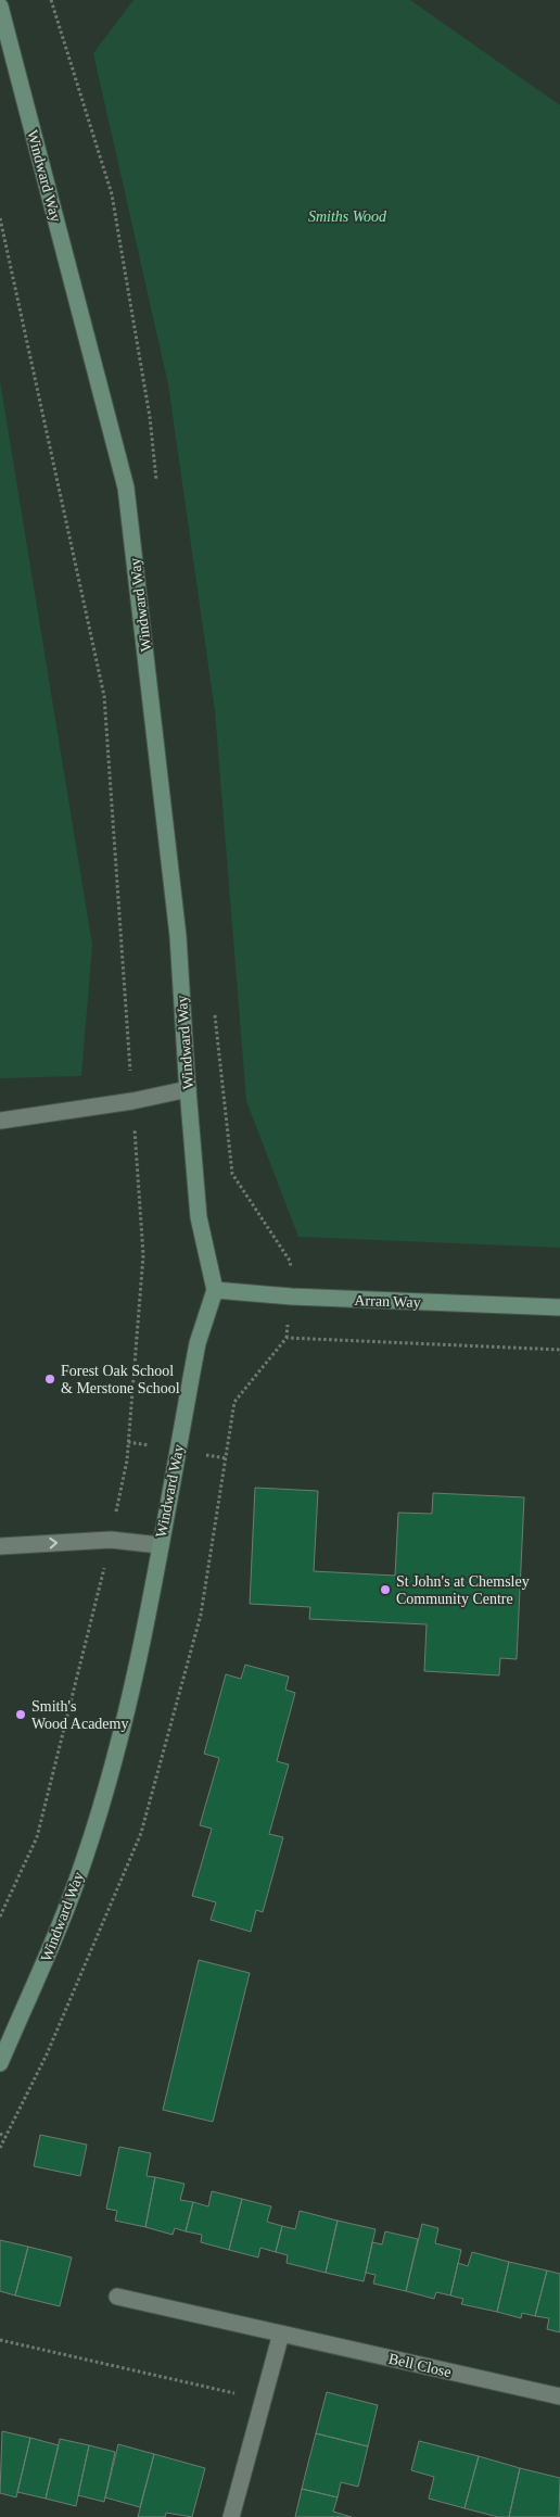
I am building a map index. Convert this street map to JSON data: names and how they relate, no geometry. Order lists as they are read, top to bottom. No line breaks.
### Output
{"streets":{"street":["Windward Way","Arran Way","Bell Close"]},"crossings":[["Windward Way","Arran Way"]],"parks":["Smiths Wood"],"places":["Forest Oak School & Merstone School","St John's at Chemsley Community Centre","Smith's Wood Academy"]}
